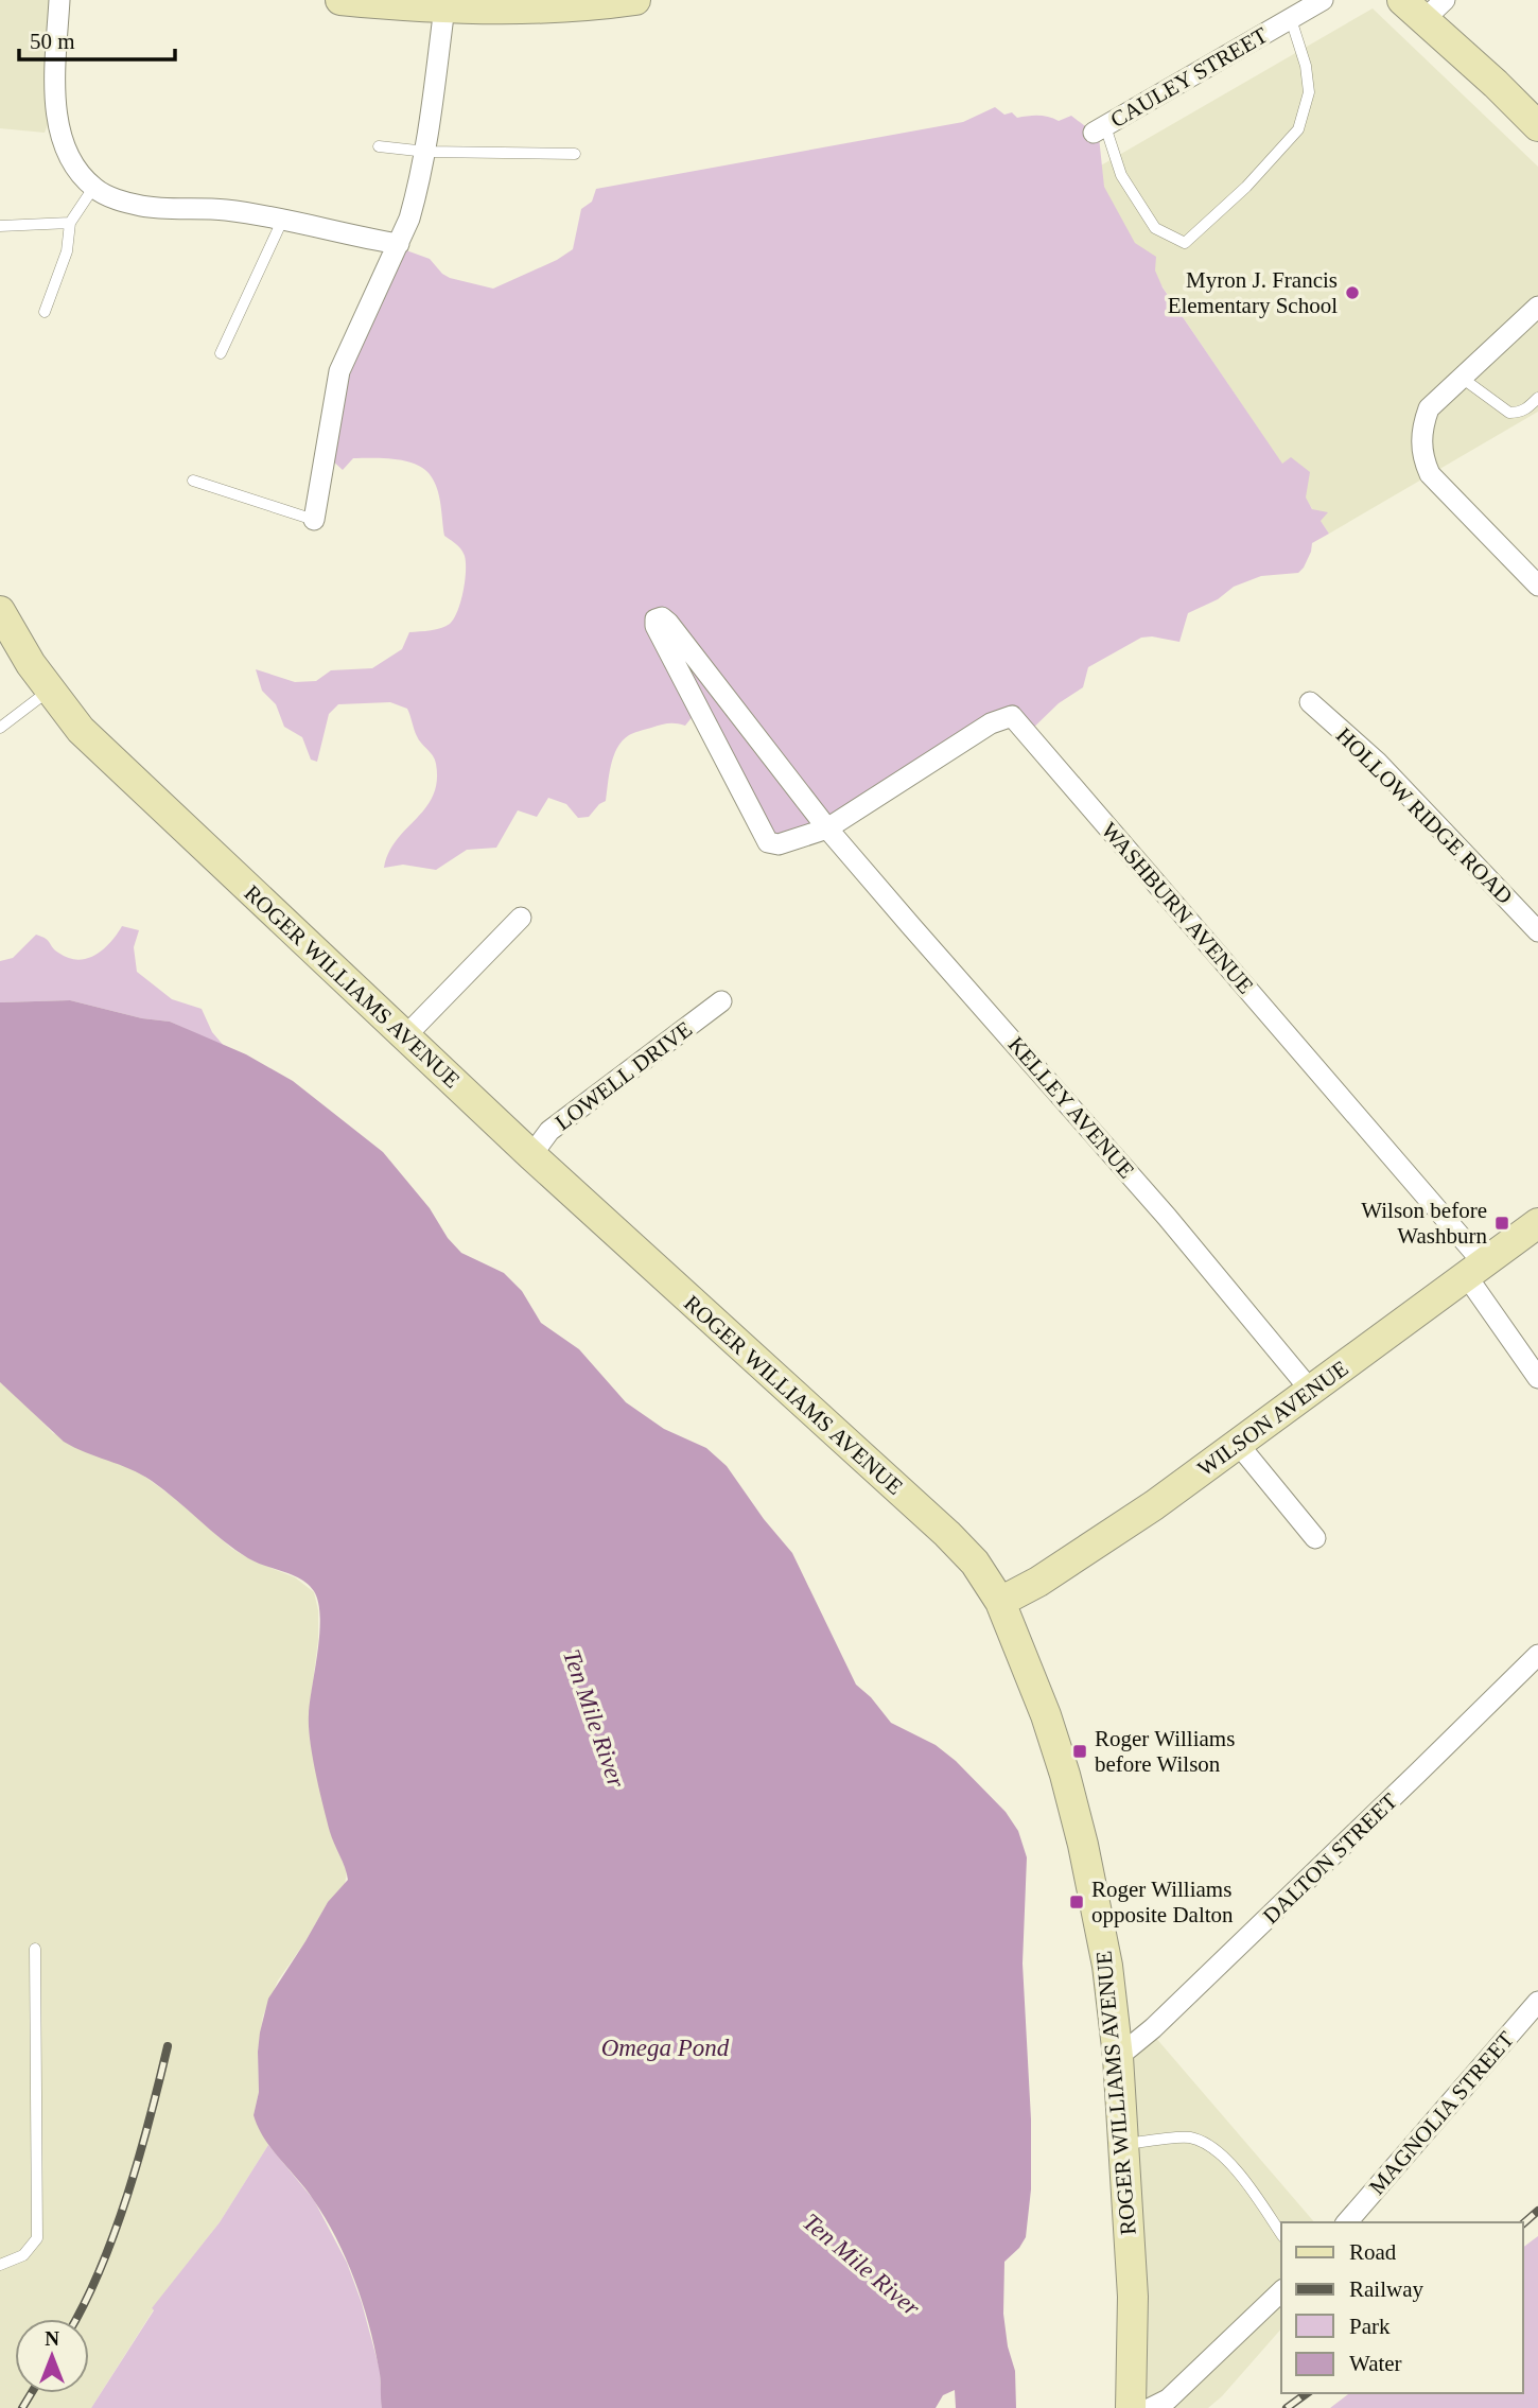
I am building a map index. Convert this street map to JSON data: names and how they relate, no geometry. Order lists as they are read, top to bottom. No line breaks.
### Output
{"streets":{"main road":["ROGER WILLIAMS AVENUE","WILSON AVENUE"],"street":["CAULEY STREET","HOLLOW RIDGE ROAD","WASHBURN AVENUE","LOWELL DRIVE","KELLEY AVENUE","DALTON STREET","MAGNOLIA STREET"]},"crossings":[["WASHBURN AVENUE","KELLEY AVENUE"],["WASHBURN AVENUE","WILSON AVENUE"],["ROGER WILLIAMS AVENUE","LOWELL DRIVE"],["ROGER WILLIAMS AVENUE","WILSON AVENUE"],["ROGER WILLIAMS AVENUE","DALTON STREET"],["KELLEY AVENUE","WILSON AVENUE"]],"water":["Ten Mile River","Omega Pond"],"places":{"other":["Myron J. Francis Elementary School"],"transit":["Wilson before Washburn","Roger Williams before Wilson","Roger Williams opposite Dalton"]},"legend":["Road","Railway","Park","Water"],"scale_bar":"50 m","north":"top"}
